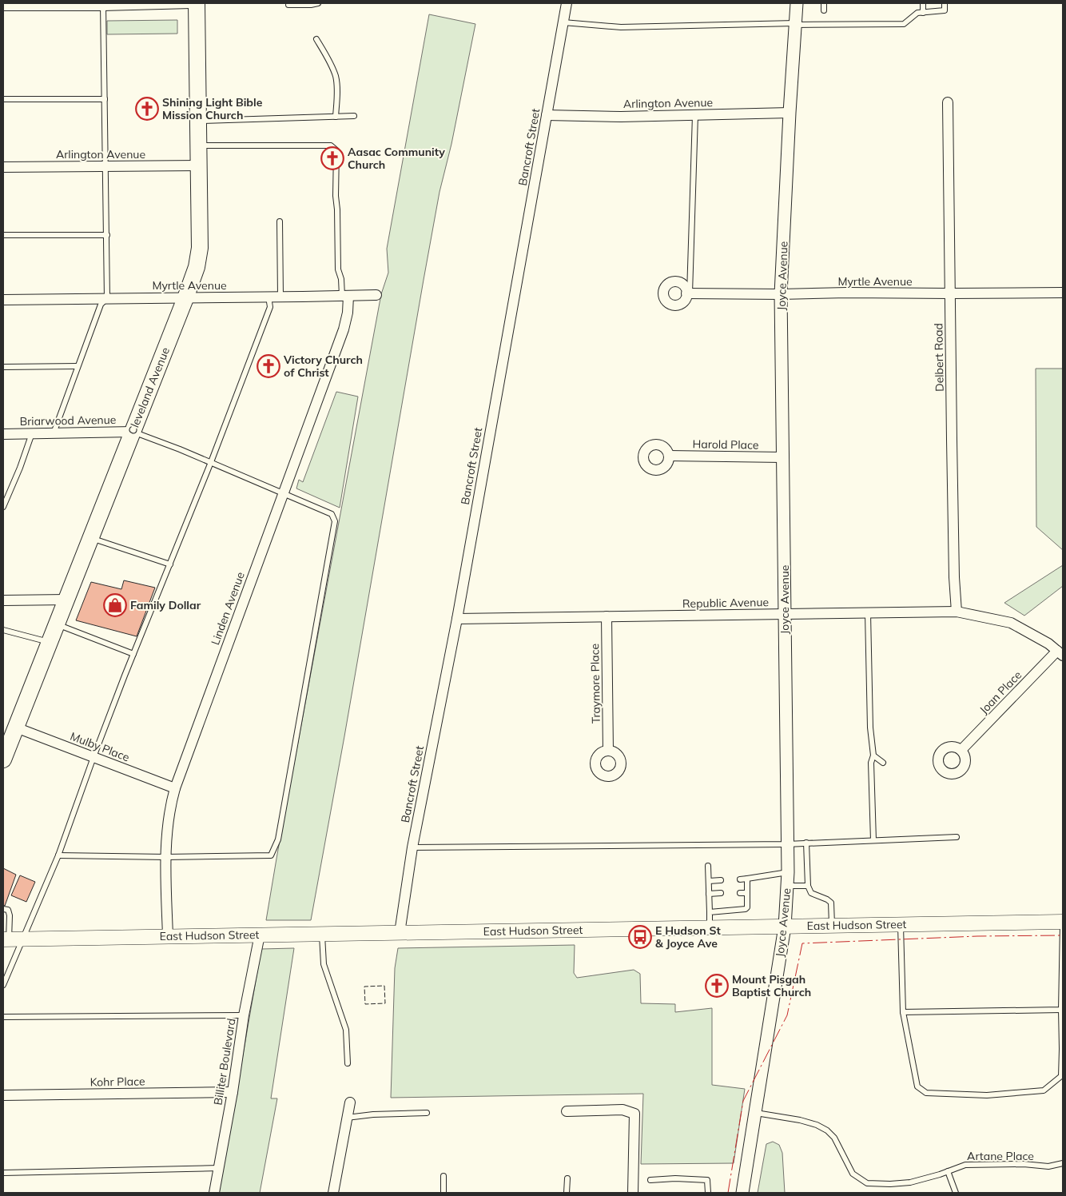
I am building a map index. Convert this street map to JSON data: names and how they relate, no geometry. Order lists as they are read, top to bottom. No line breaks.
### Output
{"streets":{"main road":["Cleveland Avenue","East Hudson Street"],"street":["Arlington Avenue","Bancroft Street","Joyce Avenue","Myrtle Avenue","Delbert Road","Briarwood Avenue","Harold Place","Republic Avenue","Linden Avenue","Traymore Place","Joan Place","Mulby Place","Billiter Boulevard","Kohr Place"],"lane":["Artane Place"]},"crossings":[["Arlington Avenue","Bancroft Street"],["Arlington Avenue","Joyce Avenue"],["Arlington Avenue","Cleveland Avenue"],["Bancroft Street","Republic Avenue"],["Bancroft Street","East Hudson Street"],["Joyce Avenue","Myrtle Avenue"],["Joyce Avenue","Harold Place"],["Joyce Avenue","Republic Avenue"],["Joyce Avenue","East Hudson Street"],["Joyce Avenue","Artane Place"],["Myrtle Avenue","Delbert Road"],["Myrtle Avenue","Cleveland Avenue"],["Myrtle Avenue","Linden Avenue"],["Delbert Road","Republic Avenue"],["Cleveland Avenue","Briarwood Avenue"],["Cleveland Avenue","Mulby Place"],["Republic Avenue","Traymore Place"],["Republic Avenue","Joan Place"],["Linden Avenue","Mulby Place"],["Linden Avenue","East Hudson Street"],["East Hudson Street","Billiter Boulevard"],["Billiter Boulevard","Kohr Place"]],"places":{"church":["Shining Light Bible Mission Church","Aasac Community Church","Victory Church of Christ","Mount Pisgah Baptist Church"],"shop":["Family Dollar"],"bus stop":["E Hudson St & Joyce Ave"]}}
